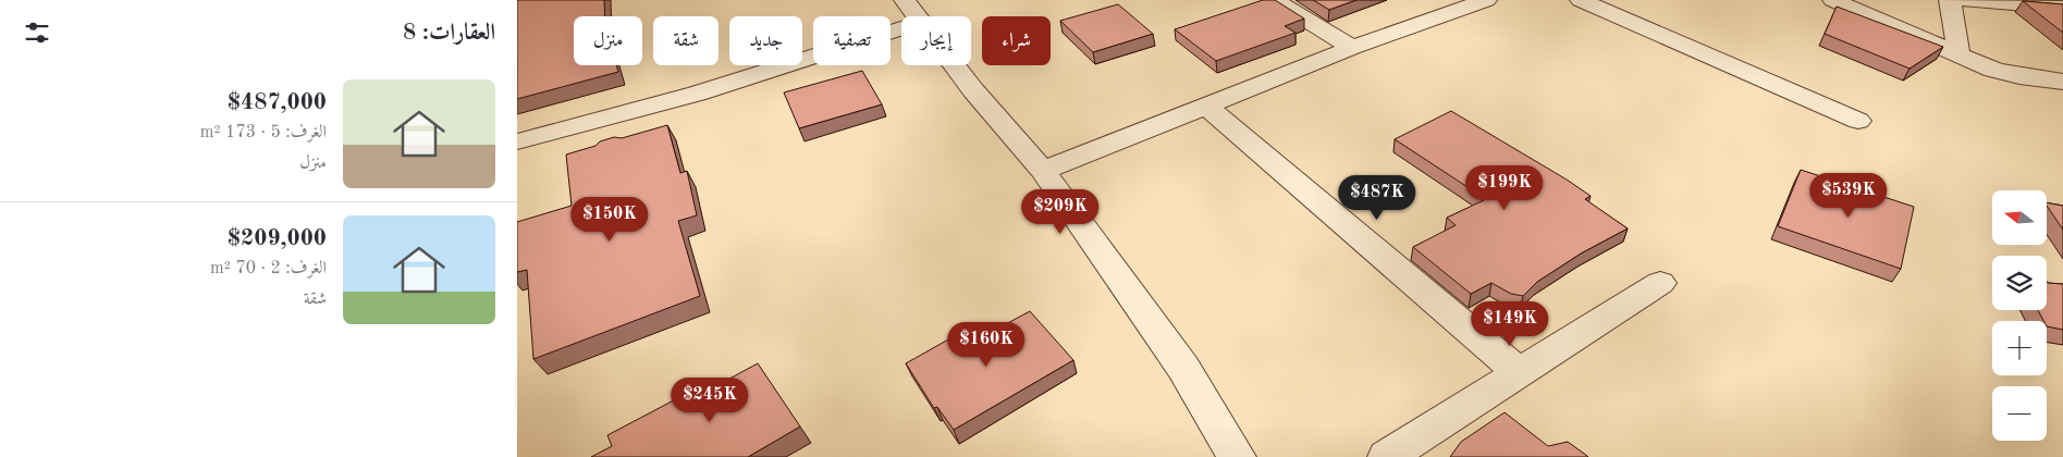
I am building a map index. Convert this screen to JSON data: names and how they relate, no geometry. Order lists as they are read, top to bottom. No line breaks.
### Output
{"north":"left","page":{"heading":"العقارات: 8","chip":["شراء","إيجار","تصفية","جديد","شقة","منزل"],"list":[{"name":"$487,000","note":"الغرف: 5 · 173 m² · منزل"},{"name":"$209,000","note":"الغرف: 2 · 70 m² · شقة"}],"price":["$199K","$539K","$487K","$209K","$150K","$149K","$160K","$245K"],"map_buttons":["+","−"]}}
